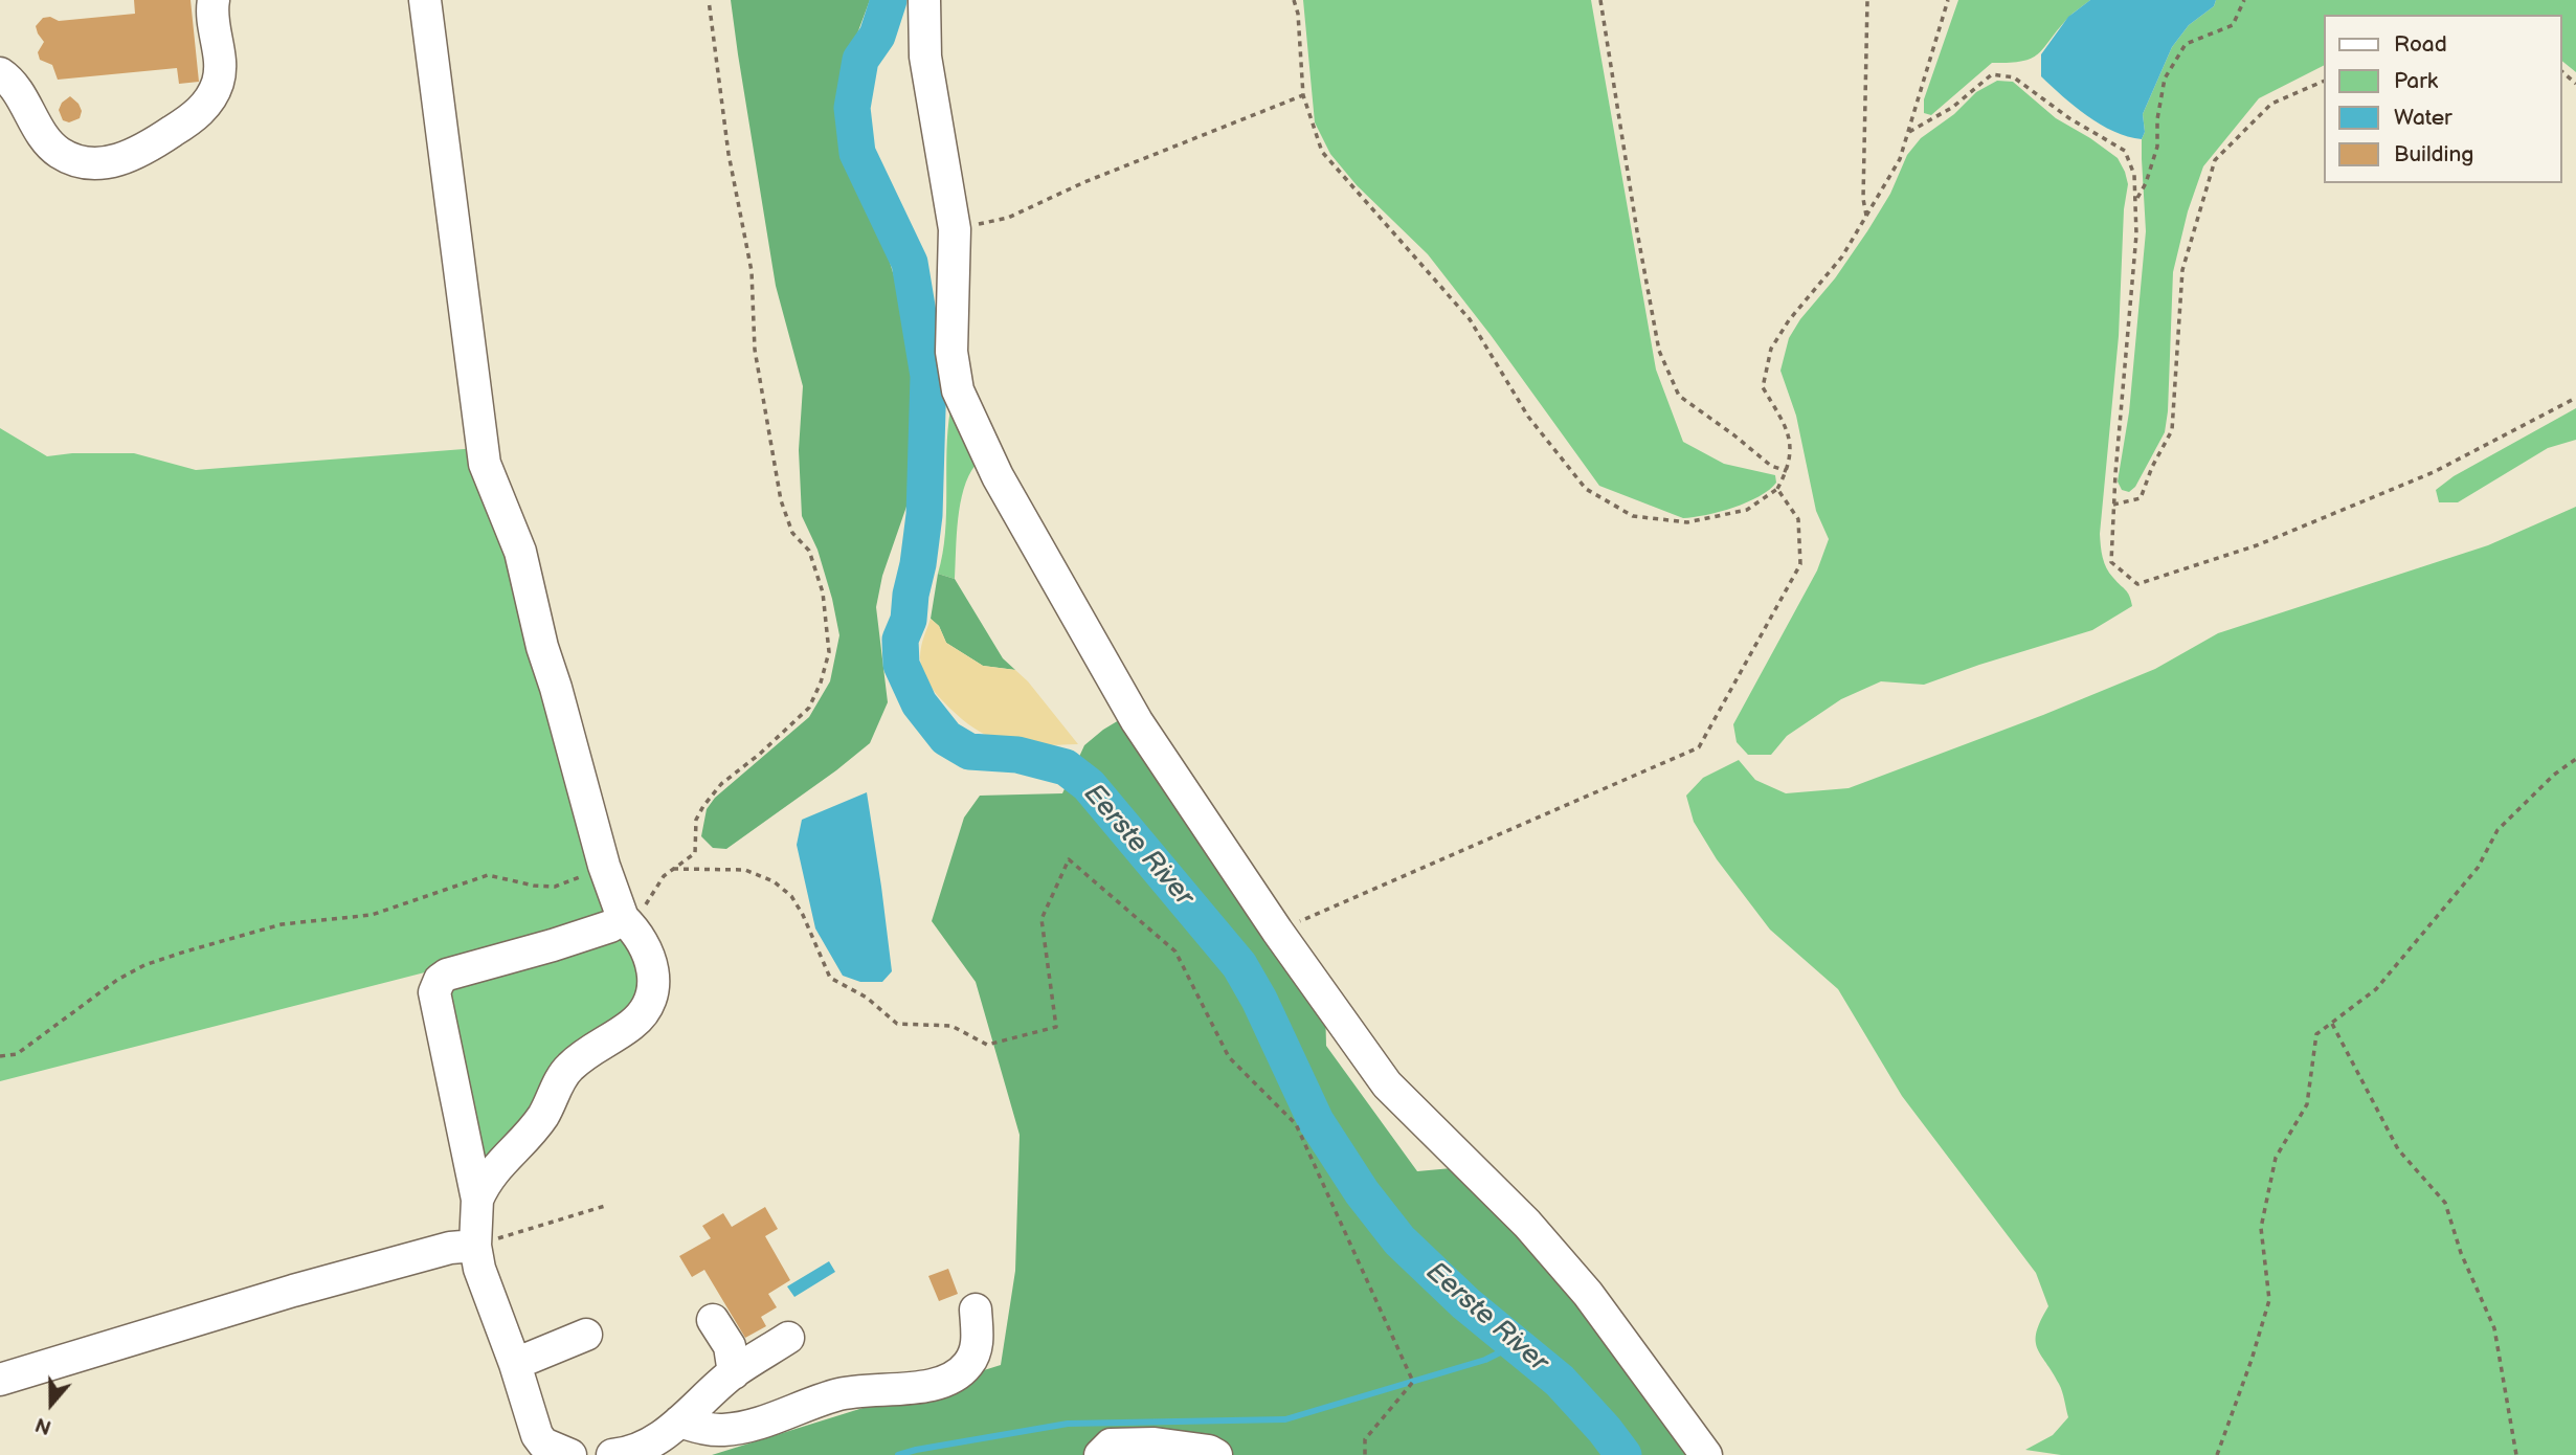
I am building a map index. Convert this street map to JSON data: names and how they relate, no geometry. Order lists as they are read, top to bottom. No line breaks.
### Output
{"water":["Eerste River"],"legend":["Road","Park","Water","Building"],"north":"bottom"}
